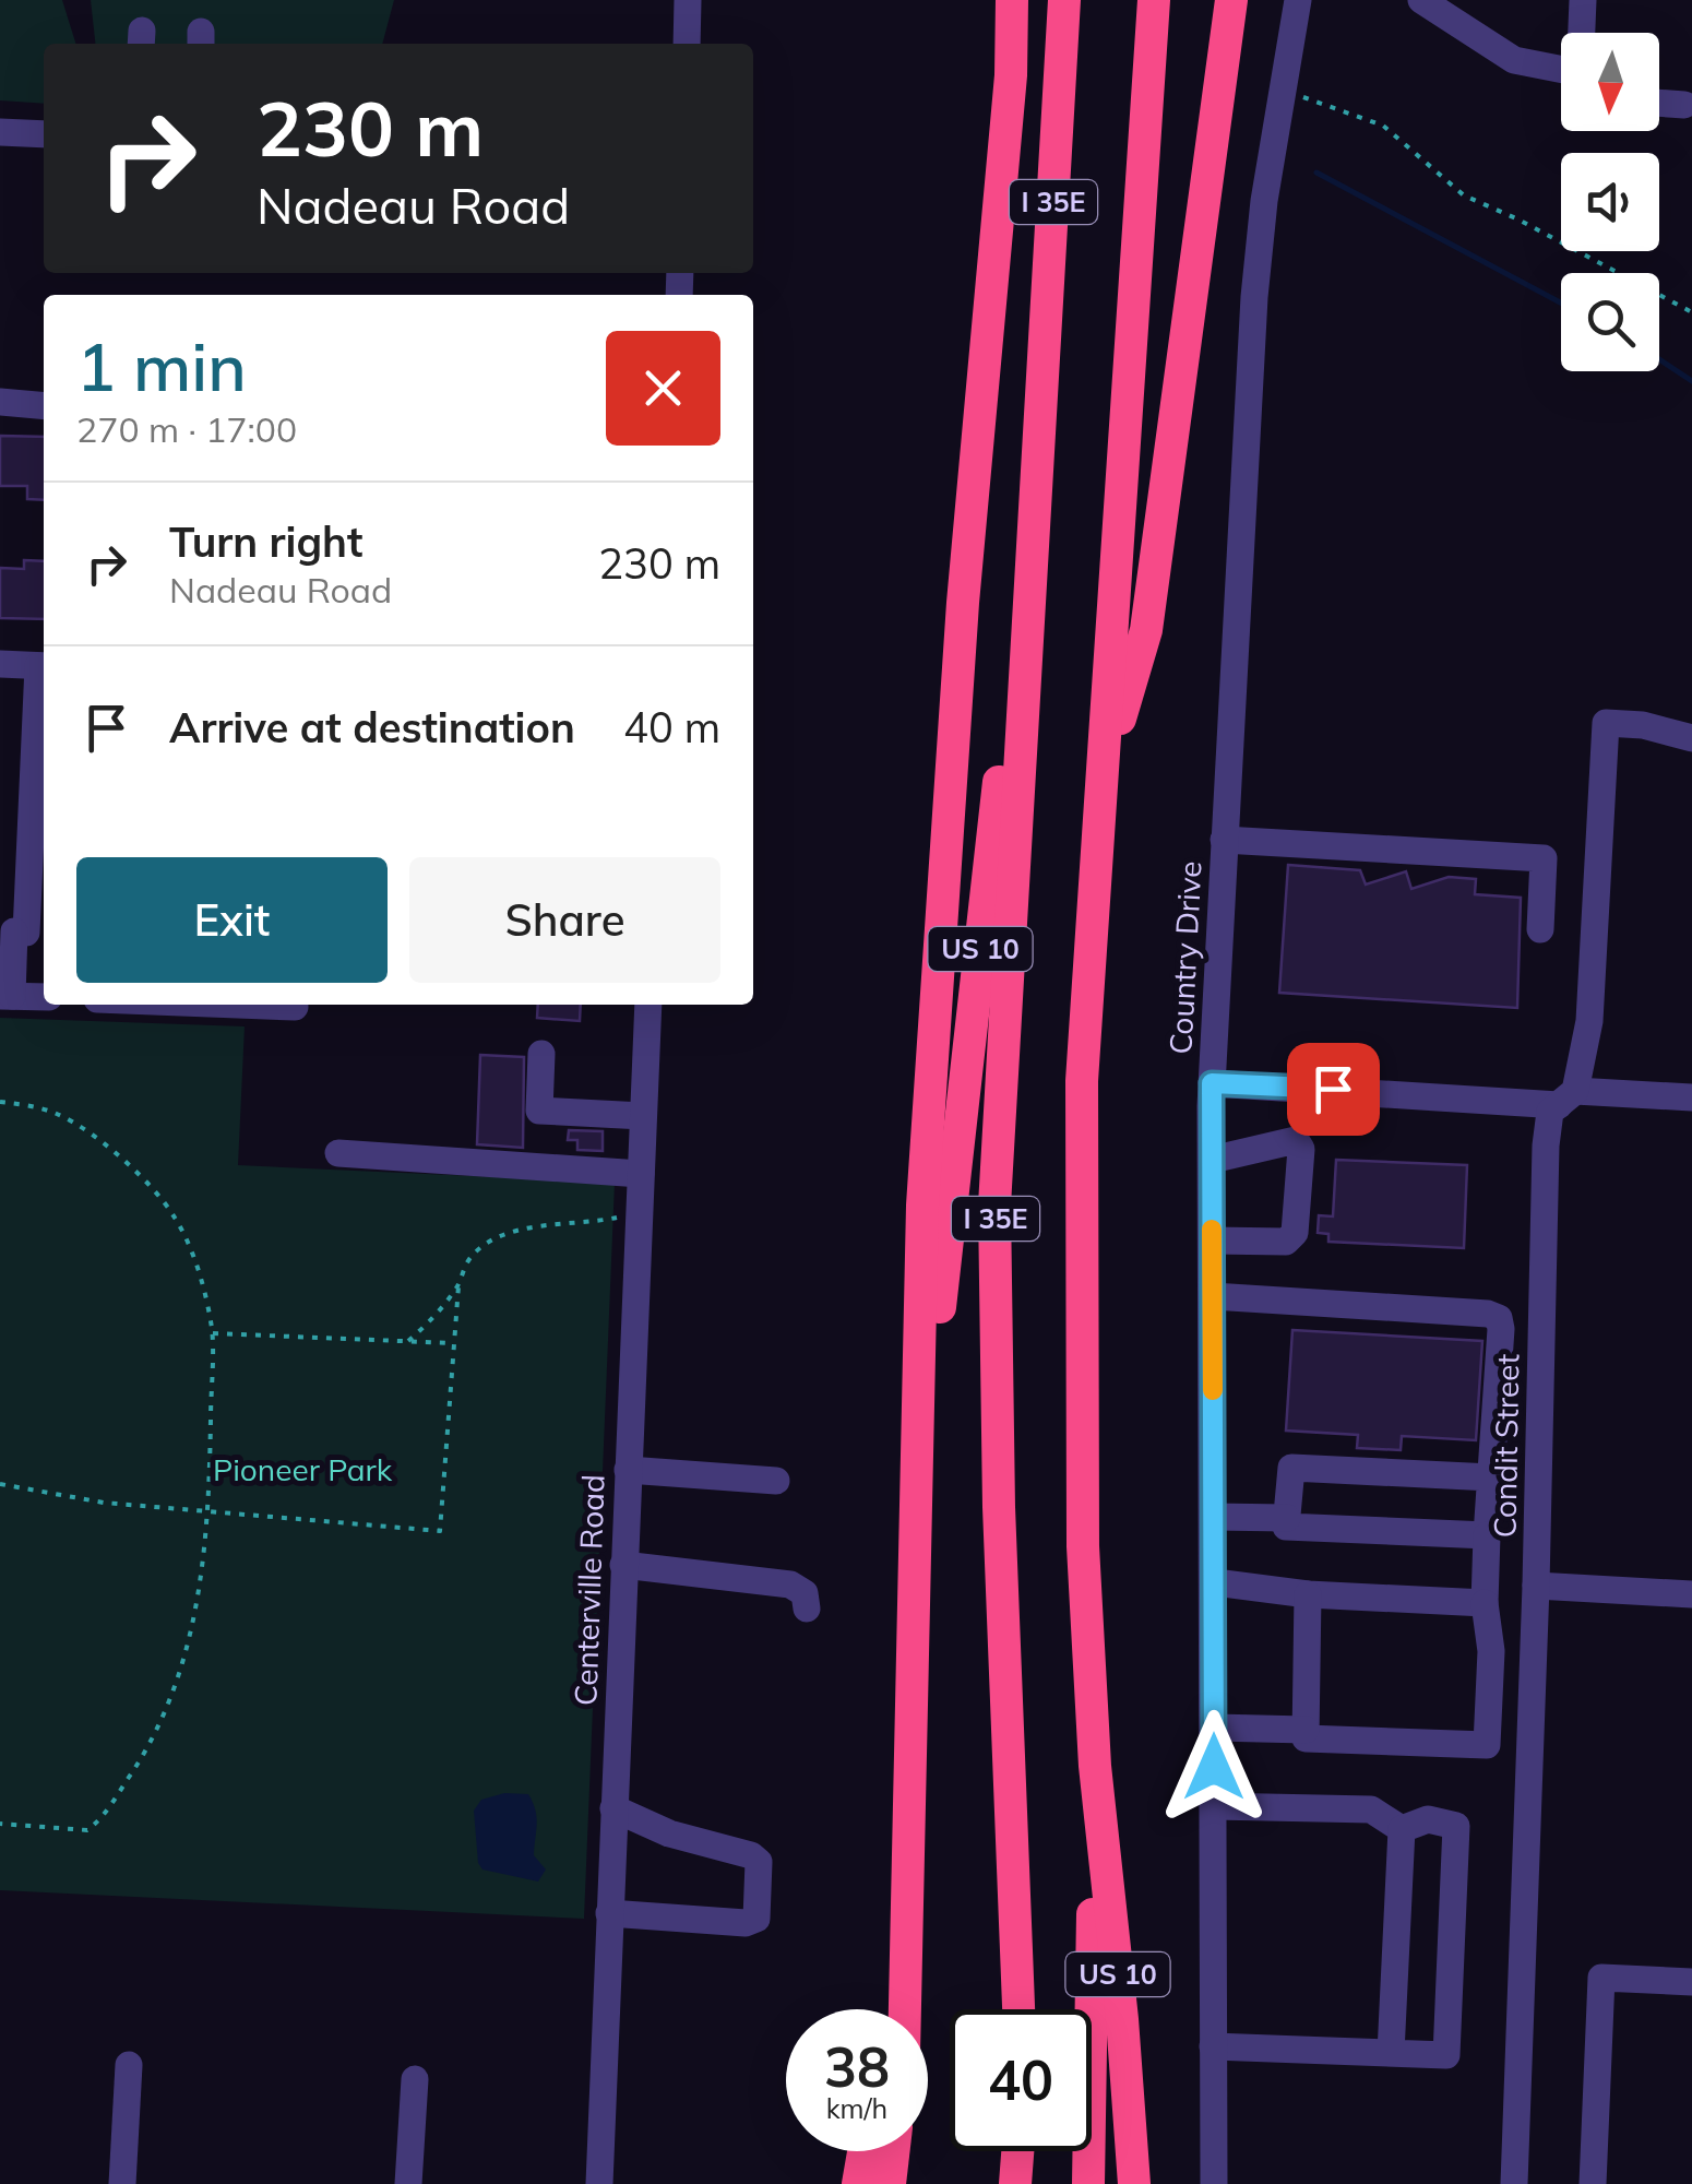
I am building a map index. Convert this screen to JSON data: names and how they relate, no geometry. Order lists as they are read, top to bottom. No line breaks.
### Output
{"streets":{"highway":["I 35E","US 10"],"street":["Country Drive","Condit Street","Centerville Road"]},"crossings":[["I 35E","US 10"]],"parks":["Pioneer Park"],"north":"bottom","page":{"turn":["230 m","Nadeau Road"],"heading":["1 min","270 m · 17:00"],"list":[{"name":"Turn right","note":"Nadeau Road","value":"230 m"},{"name":"Arrive at destination","value":"40 m"}],"buttons":["Exit","Share"],"speed":"38 km/h","limit":"40"}}
